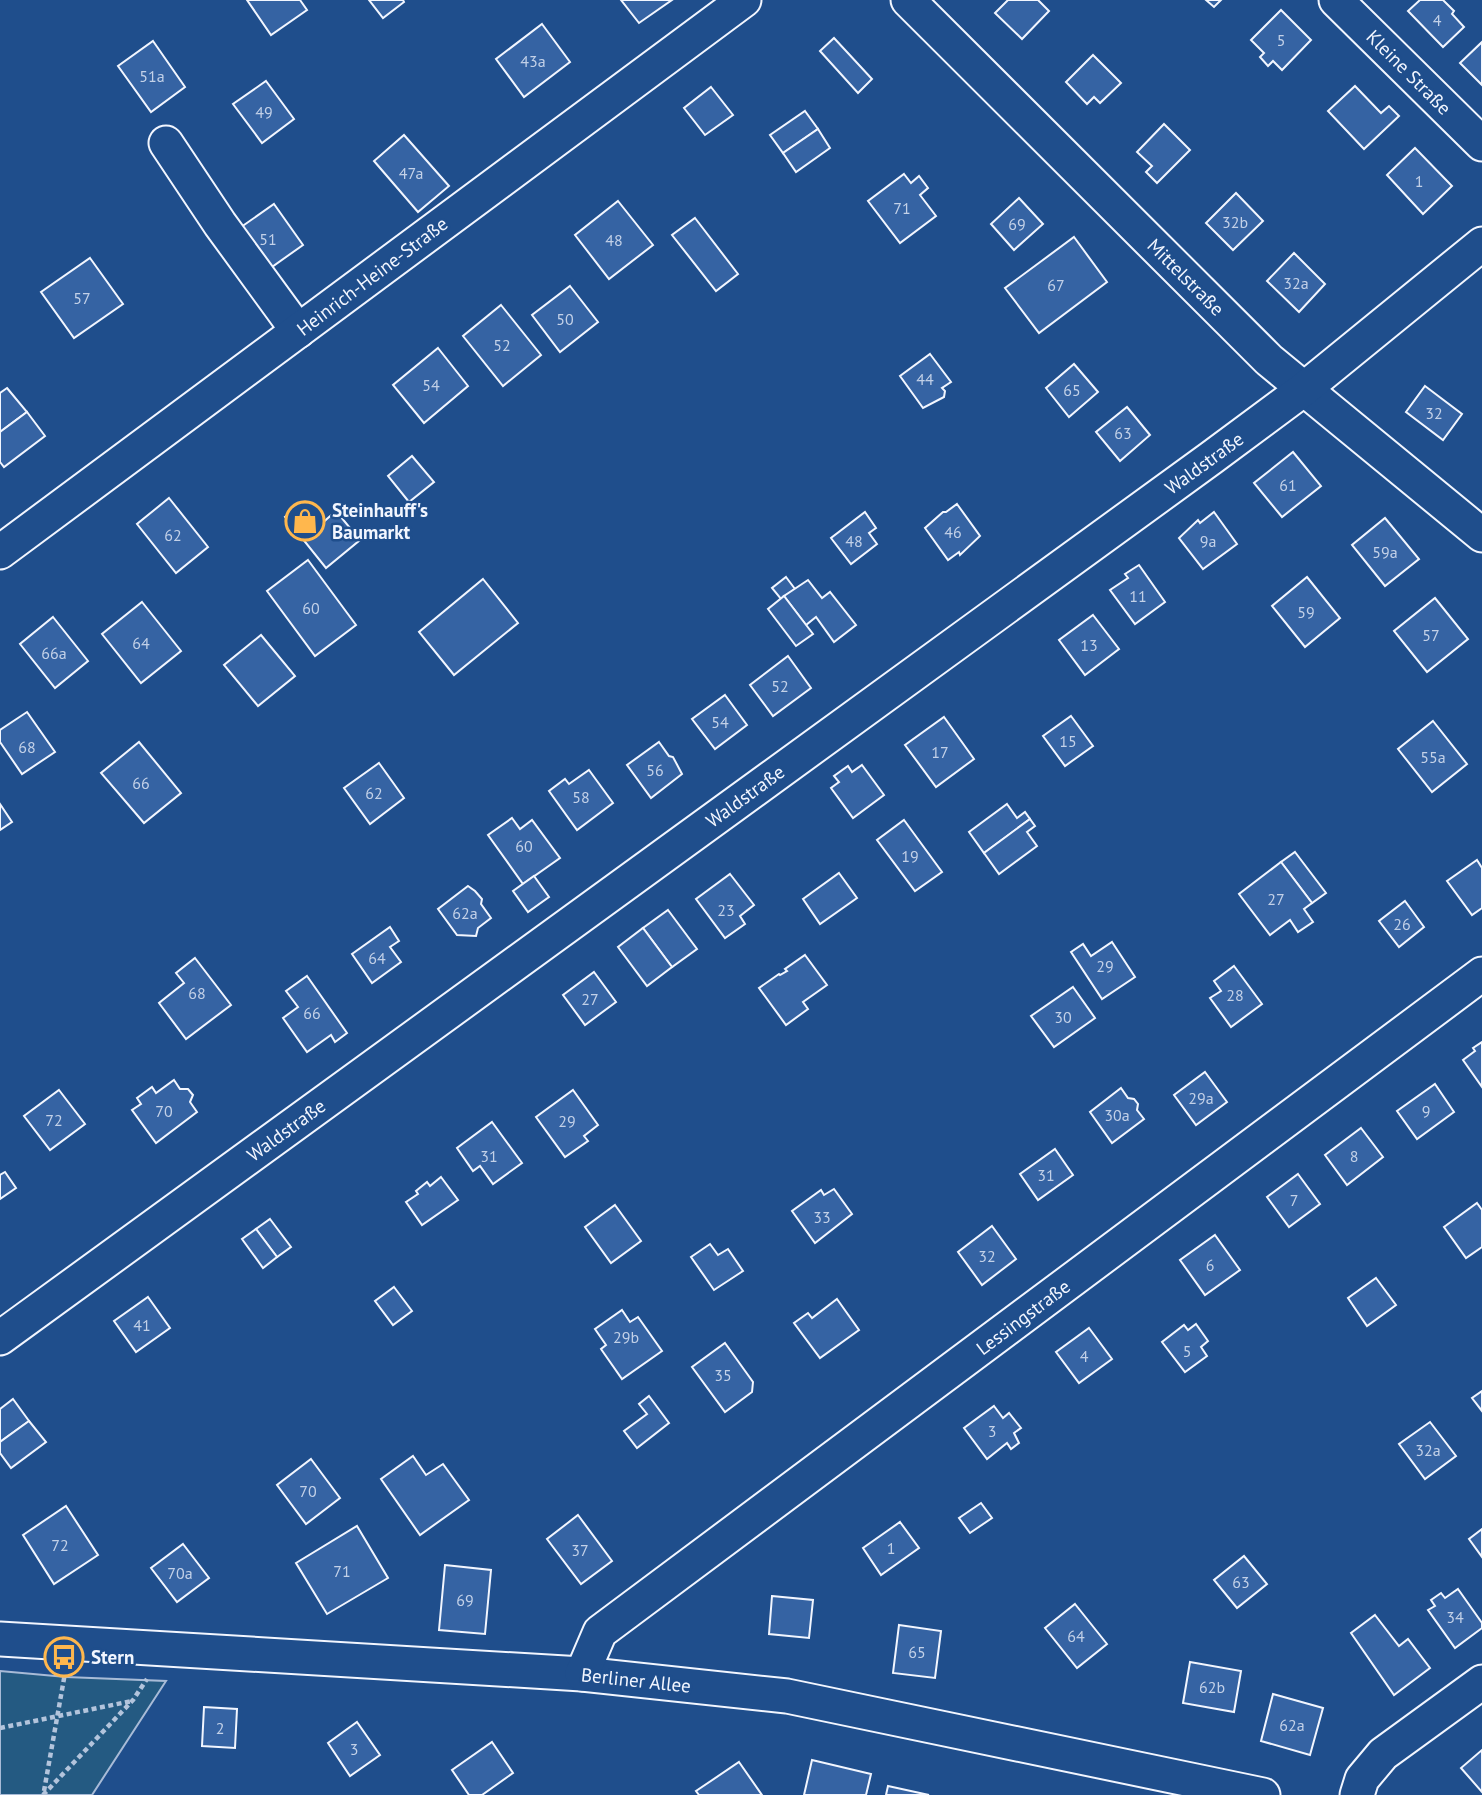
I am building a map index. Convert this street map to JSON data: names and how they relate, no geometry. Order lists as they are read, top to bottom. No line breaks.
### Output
{"streets":{"street":["Kleine Straße","Heinrich-Heine-Straße","Mittelstraße","Waldstraße","Lessingstraße","Berliner Allee"]},"crossings":[["Mittelstraße","Waldstraße"],["Lessingstraße","Berliner Allee"]],"places":{"shop":["Steinhauff's Baumarkt"],"bus stop":["Stern"]},"house_numbers":["4","5","43a","51a","49","47a","1","71","32b","69","51","48","32a","67","57","50","52","44","54","65","32","63","61","46","62","48","9a","59a","11","60","59","57","64","13","66a","52","54","15","68","17","55a","56","66","62","58","60","19","27","23","62a","26","64","29","68","28","27","66","30","29a","70","9","30a","72","29","31","8","31","7","33","32","6","41","29b","5","4","35","3","32a","70","72","1","37","71","70a","63","69","34","64","65","62b","62a","2","3"]}
